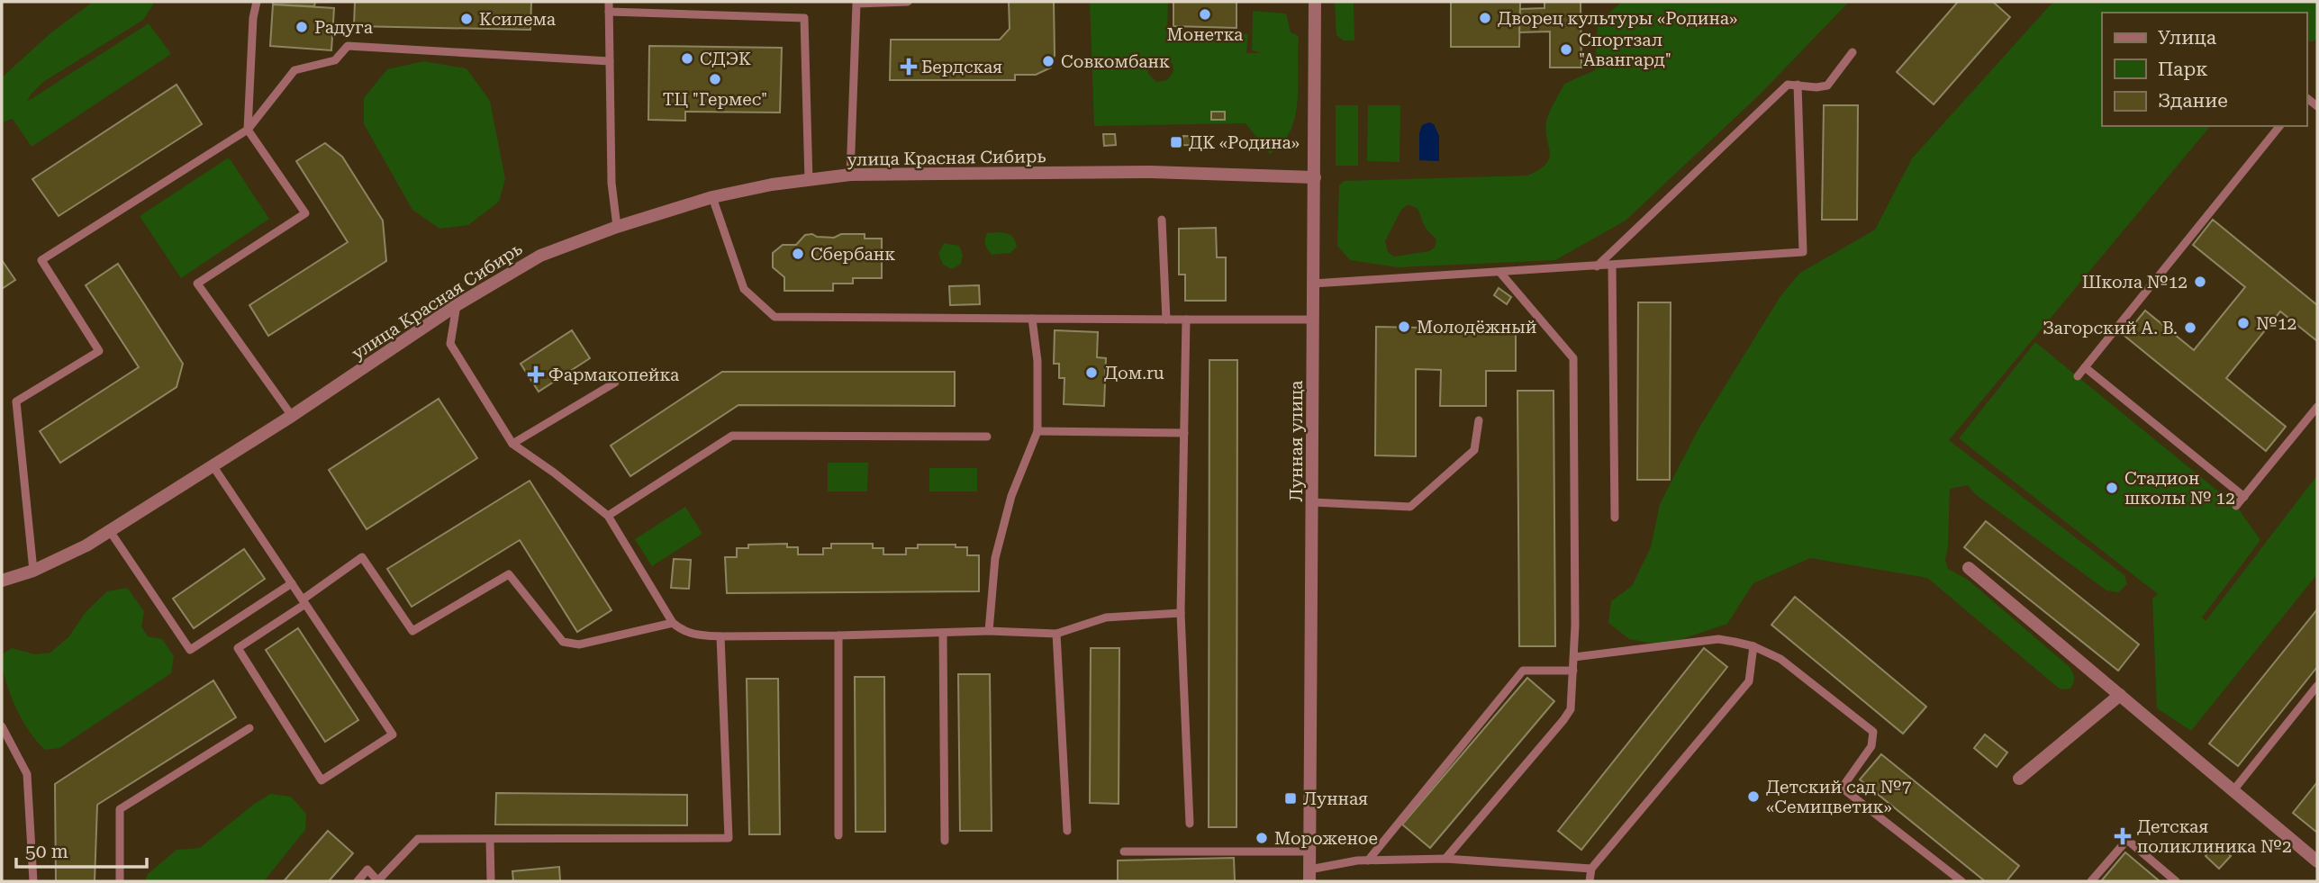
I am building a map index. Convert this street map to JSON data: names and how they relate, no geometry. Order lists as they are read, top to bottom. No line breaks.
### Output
{"streets":{"street":["улица Красная Сибирь","Лунная улица"]},"crossings":[["улица Красная Сибирь","Лунная улица"]],"places":{"other":["Монетка","Дворец культуры «Родина»","Ксилема","Радуга","Спортзал \"Авангард\"","СДЭК","Совкомбанк","ТЦ \"Гермес\"","Сбербанк","Школа №12","№12","Молодёжный","Загорский А. В.","Дом.ru","Стадион школы № 12","Детский сад №7 «Семицветик»","Мороженое"],"health":["Бердская","Фармакопейка","Детская поликлиника №2"],"transit":["ДК «Родина»","Лунная"]},"legend":["Улица","Парк","Здание"],"scale_bar":"50 m"}
